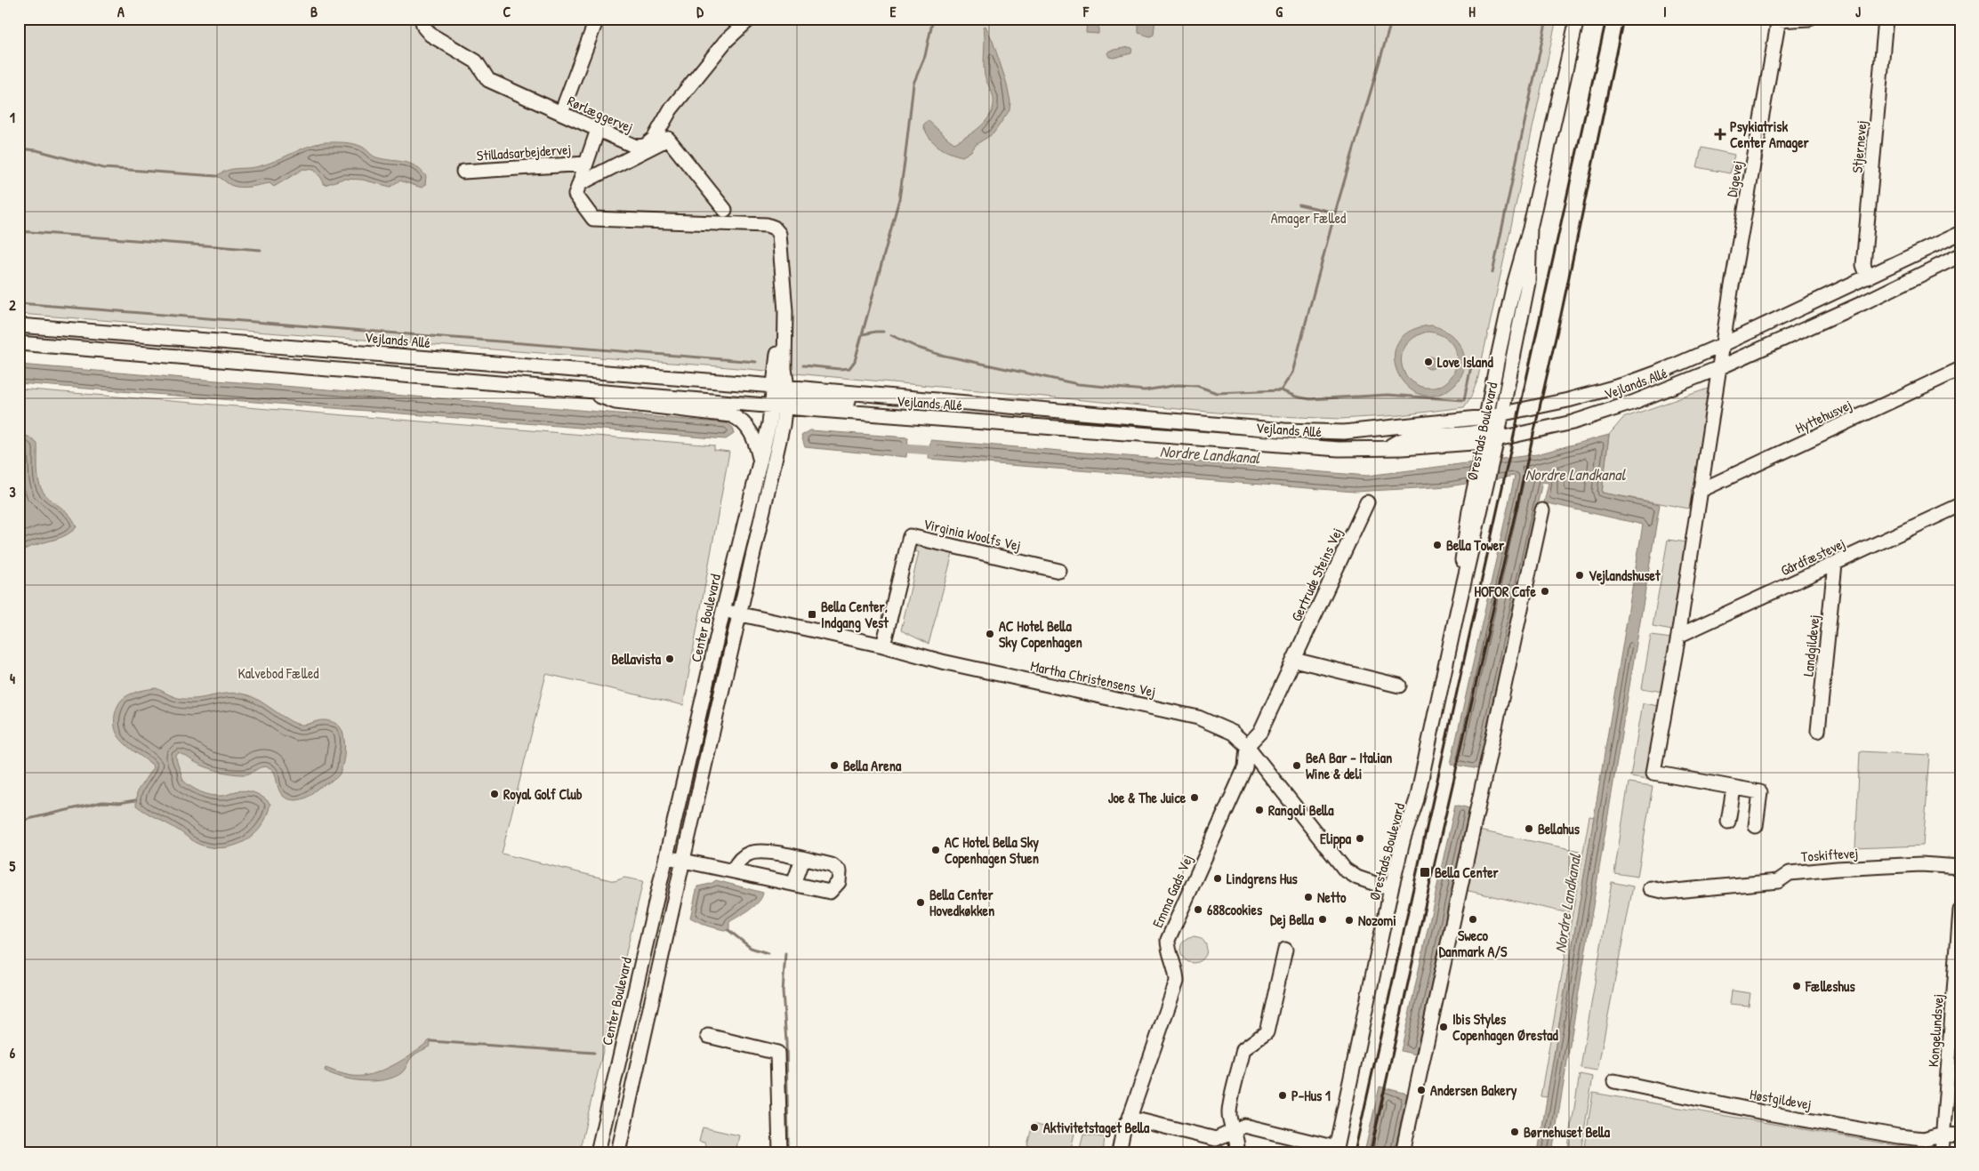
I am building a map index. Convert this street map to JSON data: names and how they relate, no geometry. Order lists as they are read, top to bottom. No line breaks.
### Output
{"streets":{"street":["Rørlæggervej","Stjernevej","Stilladsarbejdervej","Digevej","Vejlands Allé","Hyttehusvej","Ørestads Boulevard","Virginia Woolfs Vej","Gårdfæstevej","Gertrude Steins Vej","Center Boulevard","Landgildevej","Martha Christensens Vej","Toskiftevej","Emma Gads Vej","Kongelundsvej","Høstgildevej"]},"crossings":[["Stjernevej","Vejlands Allé"],["Digevej","Vejlands Allé"],["Digevej","Hyttehusvej"],["Digevej","Gårdfæstevej"],["Vejlands Allé","Ørestads Boulevard"],["Vejlands Allé","Center Boulevard"],["Ørestads Boulevard","Martha Christensens Vej"],["Virginia Woolfs Vej","Martha Christensens Vej"],["Gårdfæstevej","Landgildevej"],["Gertrude Steins Vej","Martha Christensens Vej"],["Gertrude Steins Vej","Emma Gads Vej"],["Center Boulevard","Martha Christensens Vej"],["Martha Christensens Vej","Emma Gads Vej"],["Kongelundsvej","Høstgildevej"]],"water":["Nordre Landkanal"],"parks":["Amager Fælled","Kalvebod Fælled"],"places":{"health":["Psykiatrisk Center Amager"],"other":["Love Island","Bella Tower","Vejlandshuset","HOFOR Cafe","AC Hotel Bella Sky Copenhagen","Bellavista","Bella Arena","BeA Bar - Italian Wine & deli","Royal Golf Club","Joe & The Juice","Rangoli Bella","Bellahus","Elippa","AC Hotel Bella Sky Copenhagen Stuen","Lindgrens Hus","Netto","Bella Center Hovedkøkken","688cookies","Dej Bella","Sweco Danmark A/S","Nozomi","Fælleshus","Ibis Styles Copenhagen Ørestad","Andersen Bakery","P-Hus 1","Aktivitetstaget Bella","Børnehuset Bella"],"transit":["Bella Center, Indgang Vest","Bella Center"]},"grid":{"columns":["A","B","C","D","E","F","G","H","I","J"],"rows":["1","2","3","4","5","6"]}}
